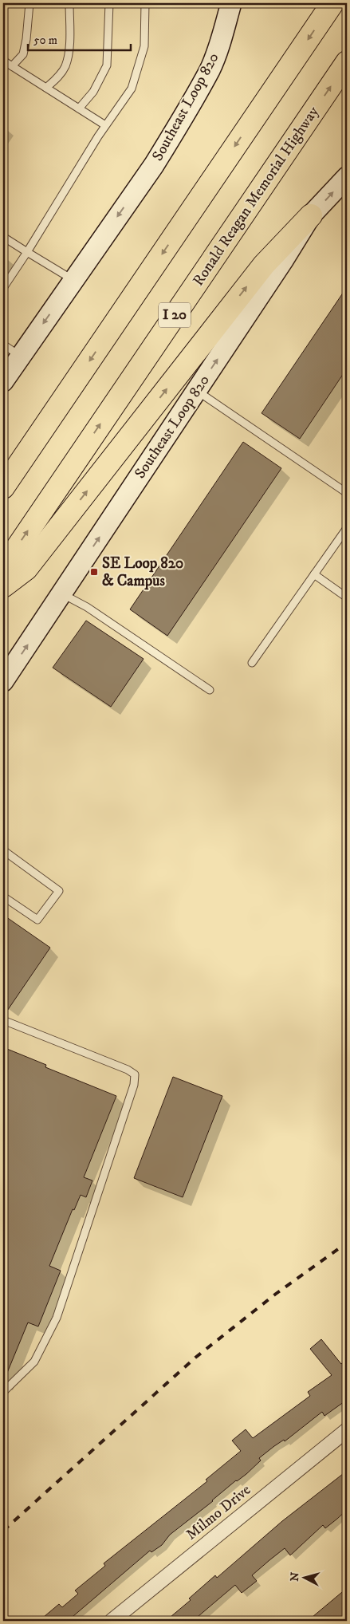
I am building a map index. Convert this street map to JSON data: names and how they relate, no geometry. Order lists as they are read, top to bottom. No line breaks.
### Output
{"streets":{"highway":["Ronald Reagan Memorial Highway","I 20"],"main road":["Southeast Loop 820"],"street":["Milmo Drive"]},"places":{"transit":["SE Loop 820 & Campus"]},"scale_bar":"50 m","north":"left"}
